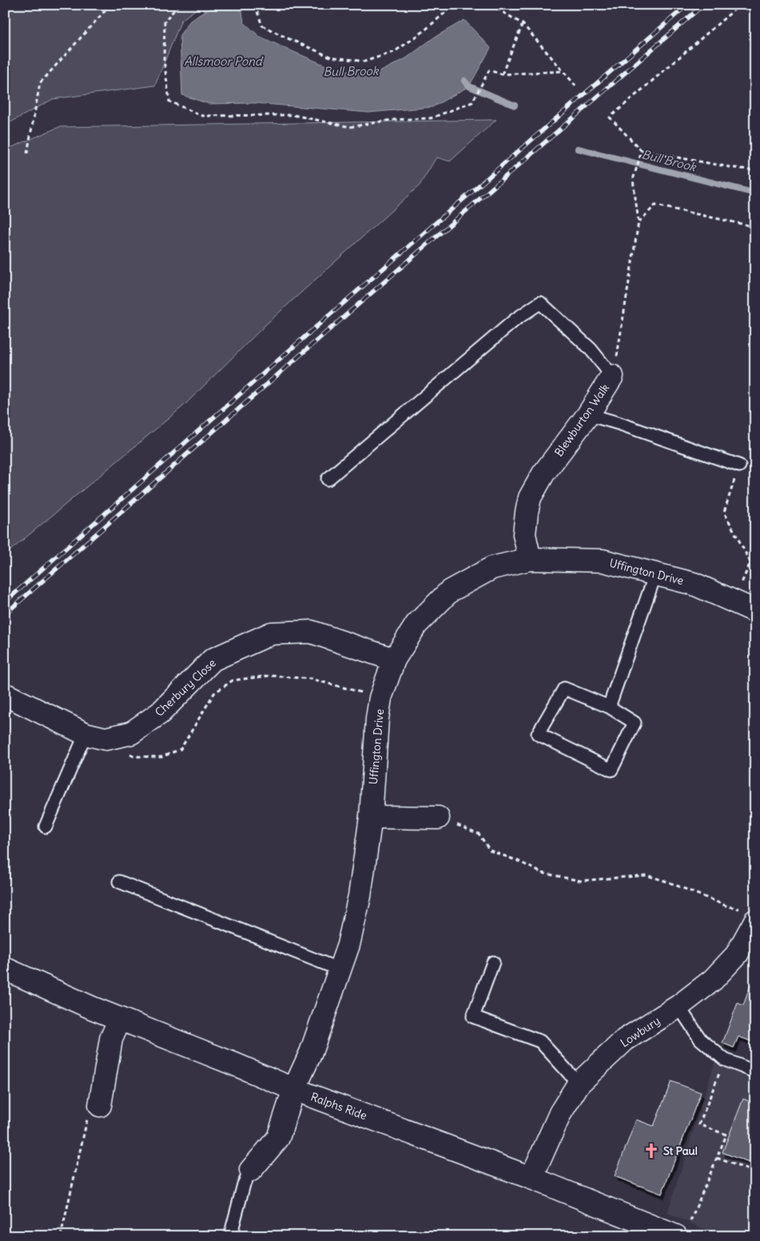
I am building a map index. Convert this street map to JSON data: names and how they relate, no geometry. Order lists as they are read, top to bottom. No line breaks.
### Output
{"streets":{"street":["Blewburton Walk","Uffington Drive","Cherbury Close","Lowbury","Ralphs Ride"]},"crossings":[["Blewburton Walk","Uffington Drive"],["Uffington Drive","Cherbury Close"],["Uffington Drive","Ralphs Ride"],["Lowbury","Ralphs Ride"]],"water":["Allsmoor Pond","Bull Brook"],"places":{"church":["St Paul"]}}
